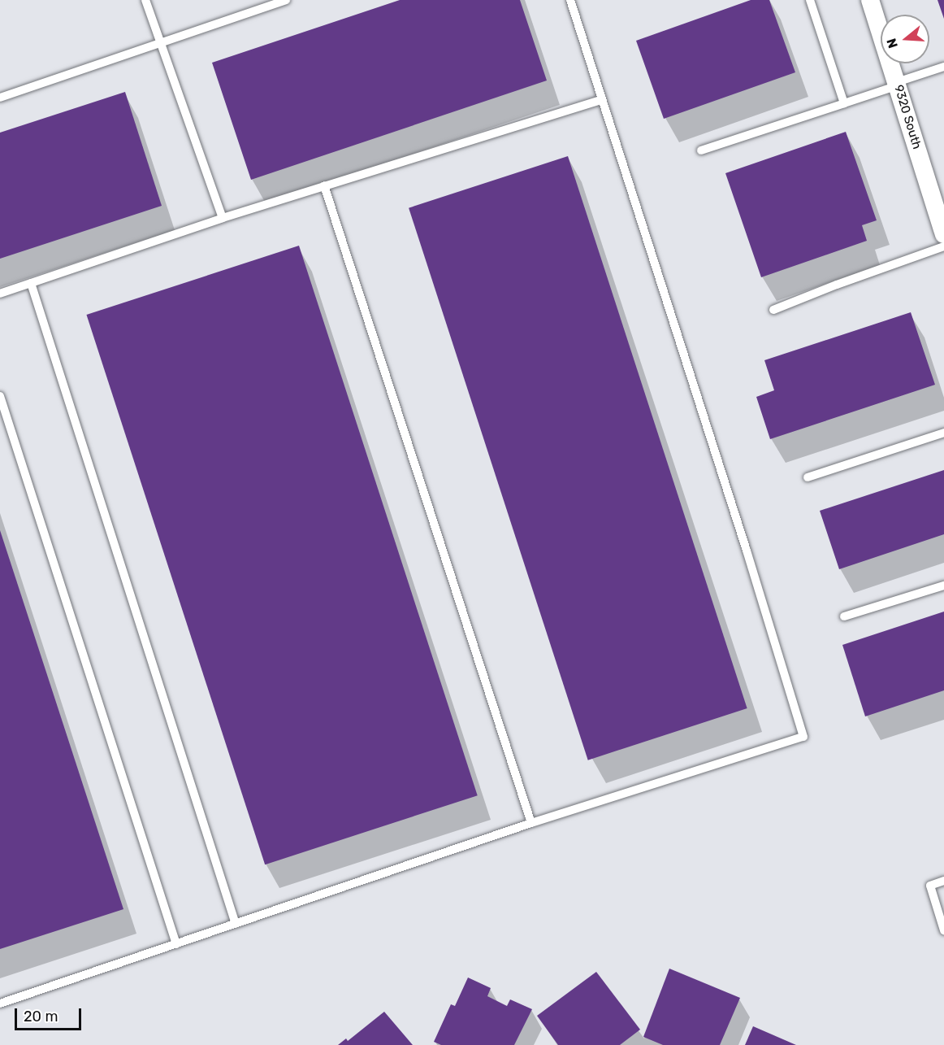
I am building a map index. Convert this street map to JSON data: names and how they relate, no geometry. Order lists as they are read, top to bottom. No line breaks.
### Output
{"streets":{"street":["9320 South"]},"scale_bar":"20 m","north":"left"}
